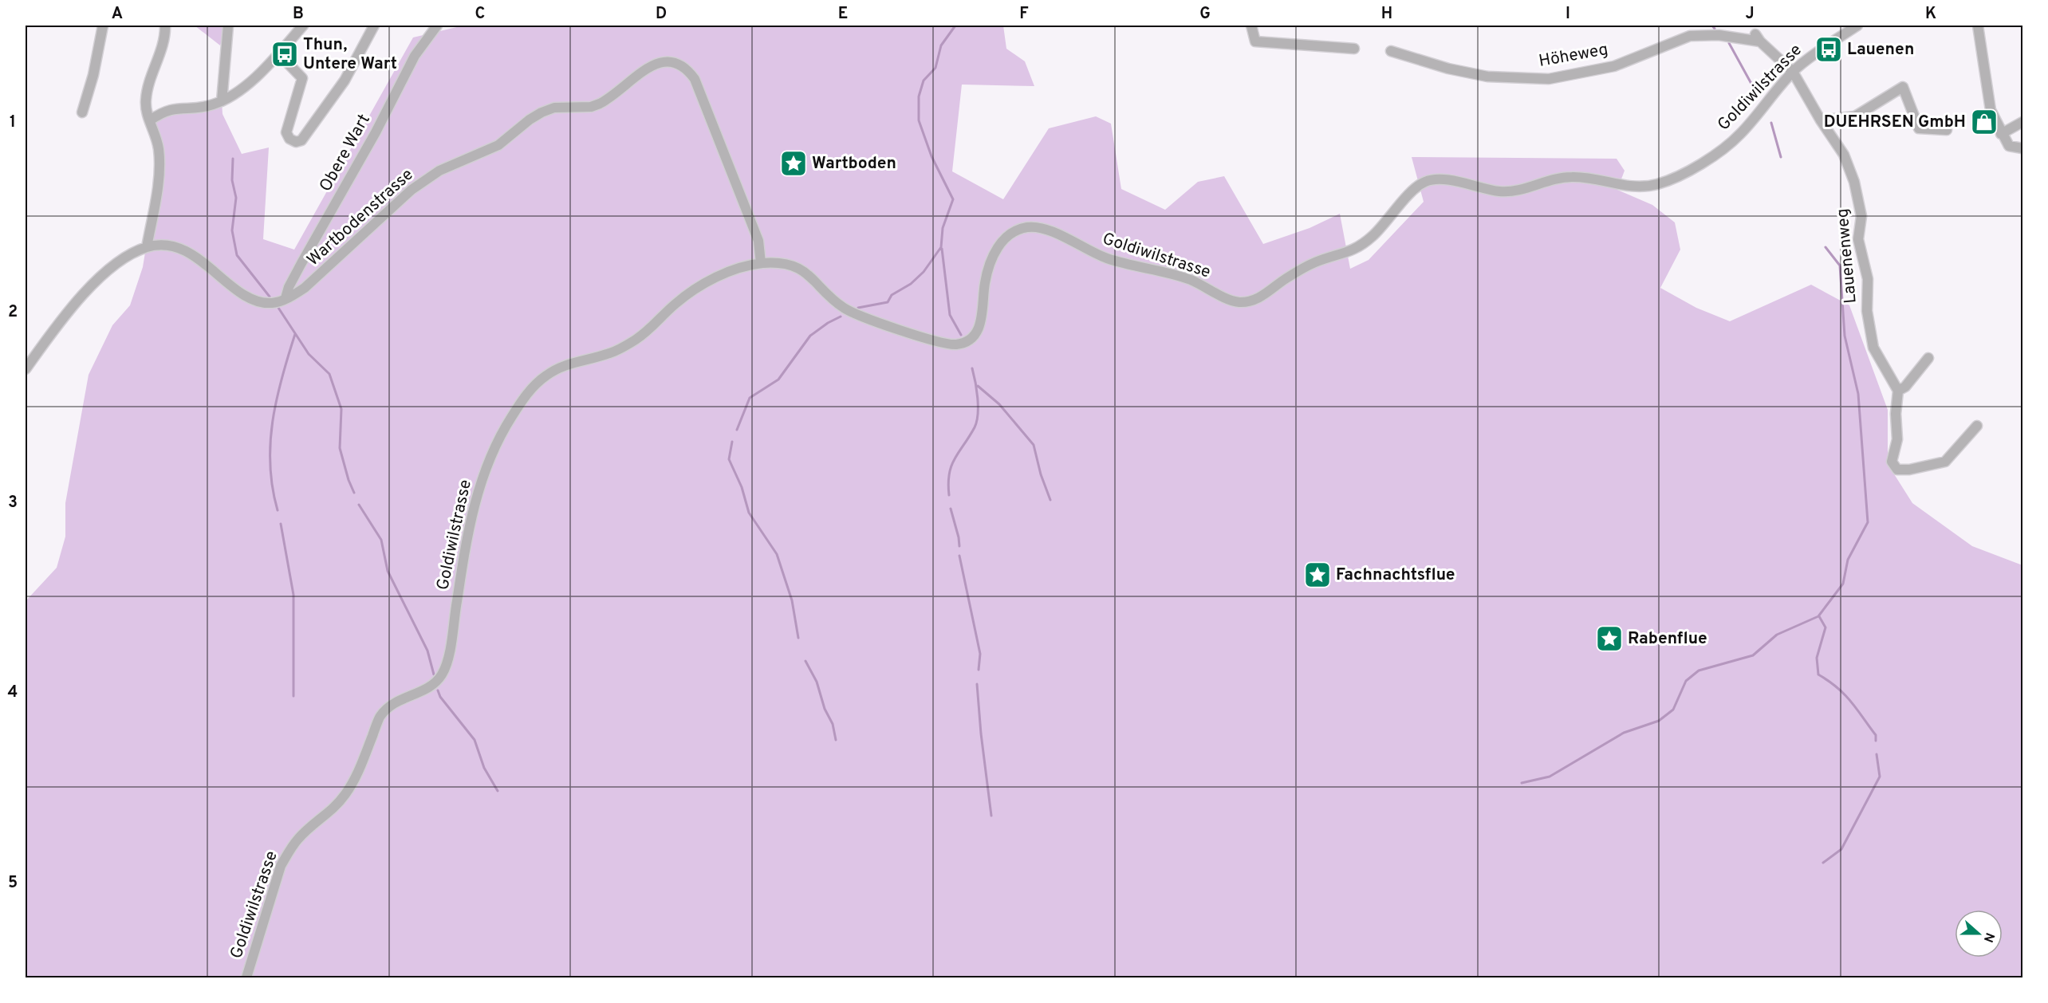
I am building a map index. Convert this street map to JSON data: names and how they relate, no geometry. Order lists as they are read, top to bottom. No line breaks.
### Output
{"streets":{"street":["Höheweg","Goldiwilstrasse","Obere Wart","Wartbodenstrasse","Lauenenweg"]},"crossings":[["Höheweg","Lauenenweg"],["Goldiwilstrasse","Wartbodenstrasse"],["Goldiwilstrasse","Lauenenweg"],["Obere Wart","Wartbodenstrasse"]],"places":{"bus stop":["Lauenen","Thun, Untere Wart"],"shop":["DUEHRSEN GmbH"],"place":["Wartboden","Fachnachtsflue","Rabenflue"]},"north":"right","grid":{"columns":["A","B","C","D","E","F","G","H","I","J","K"],"rows":["1","2","3","4","5"]}}
